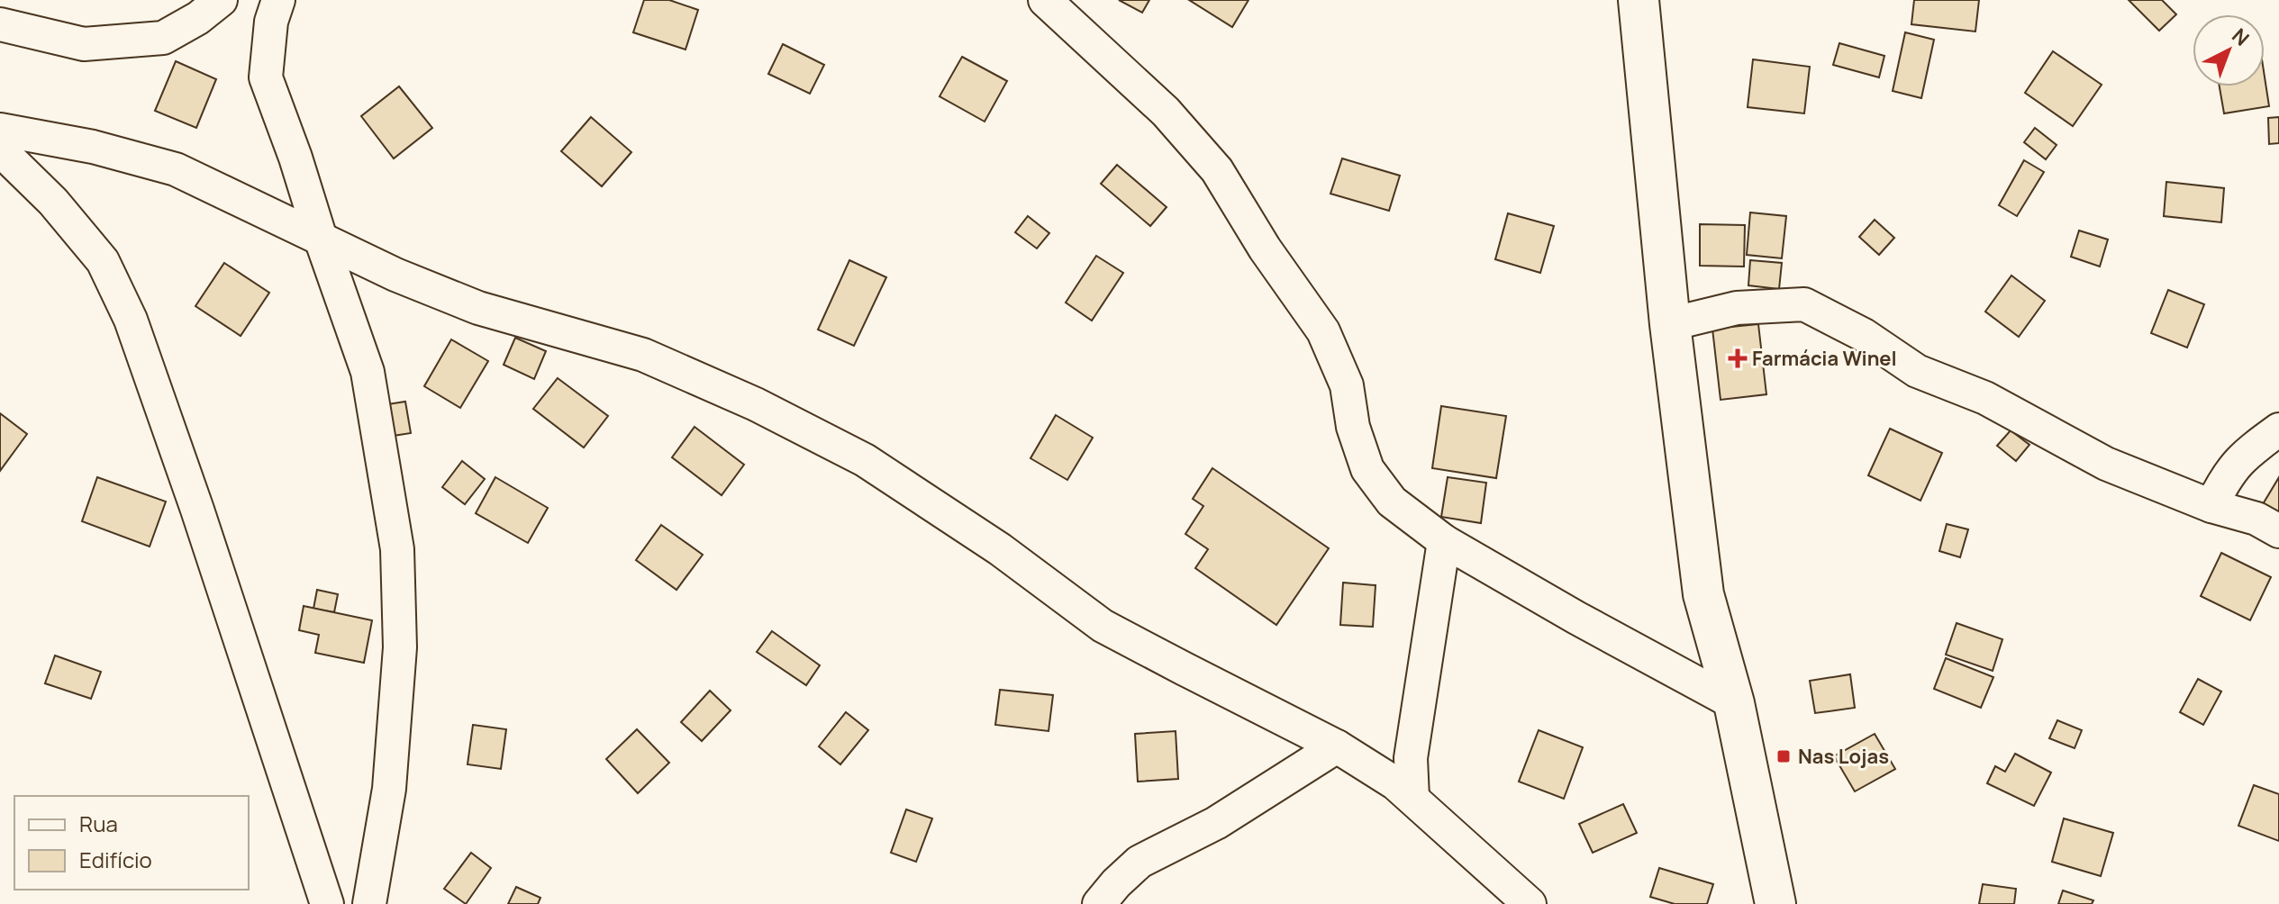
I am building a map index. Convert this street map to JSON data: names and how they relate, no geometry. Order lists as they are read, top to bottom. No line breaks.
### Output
{"places":{"health":["Farmácia Winel"],"transit":["Nas Lojas"]},"legend":["Rua","Edifício"],"north":"top right"}
